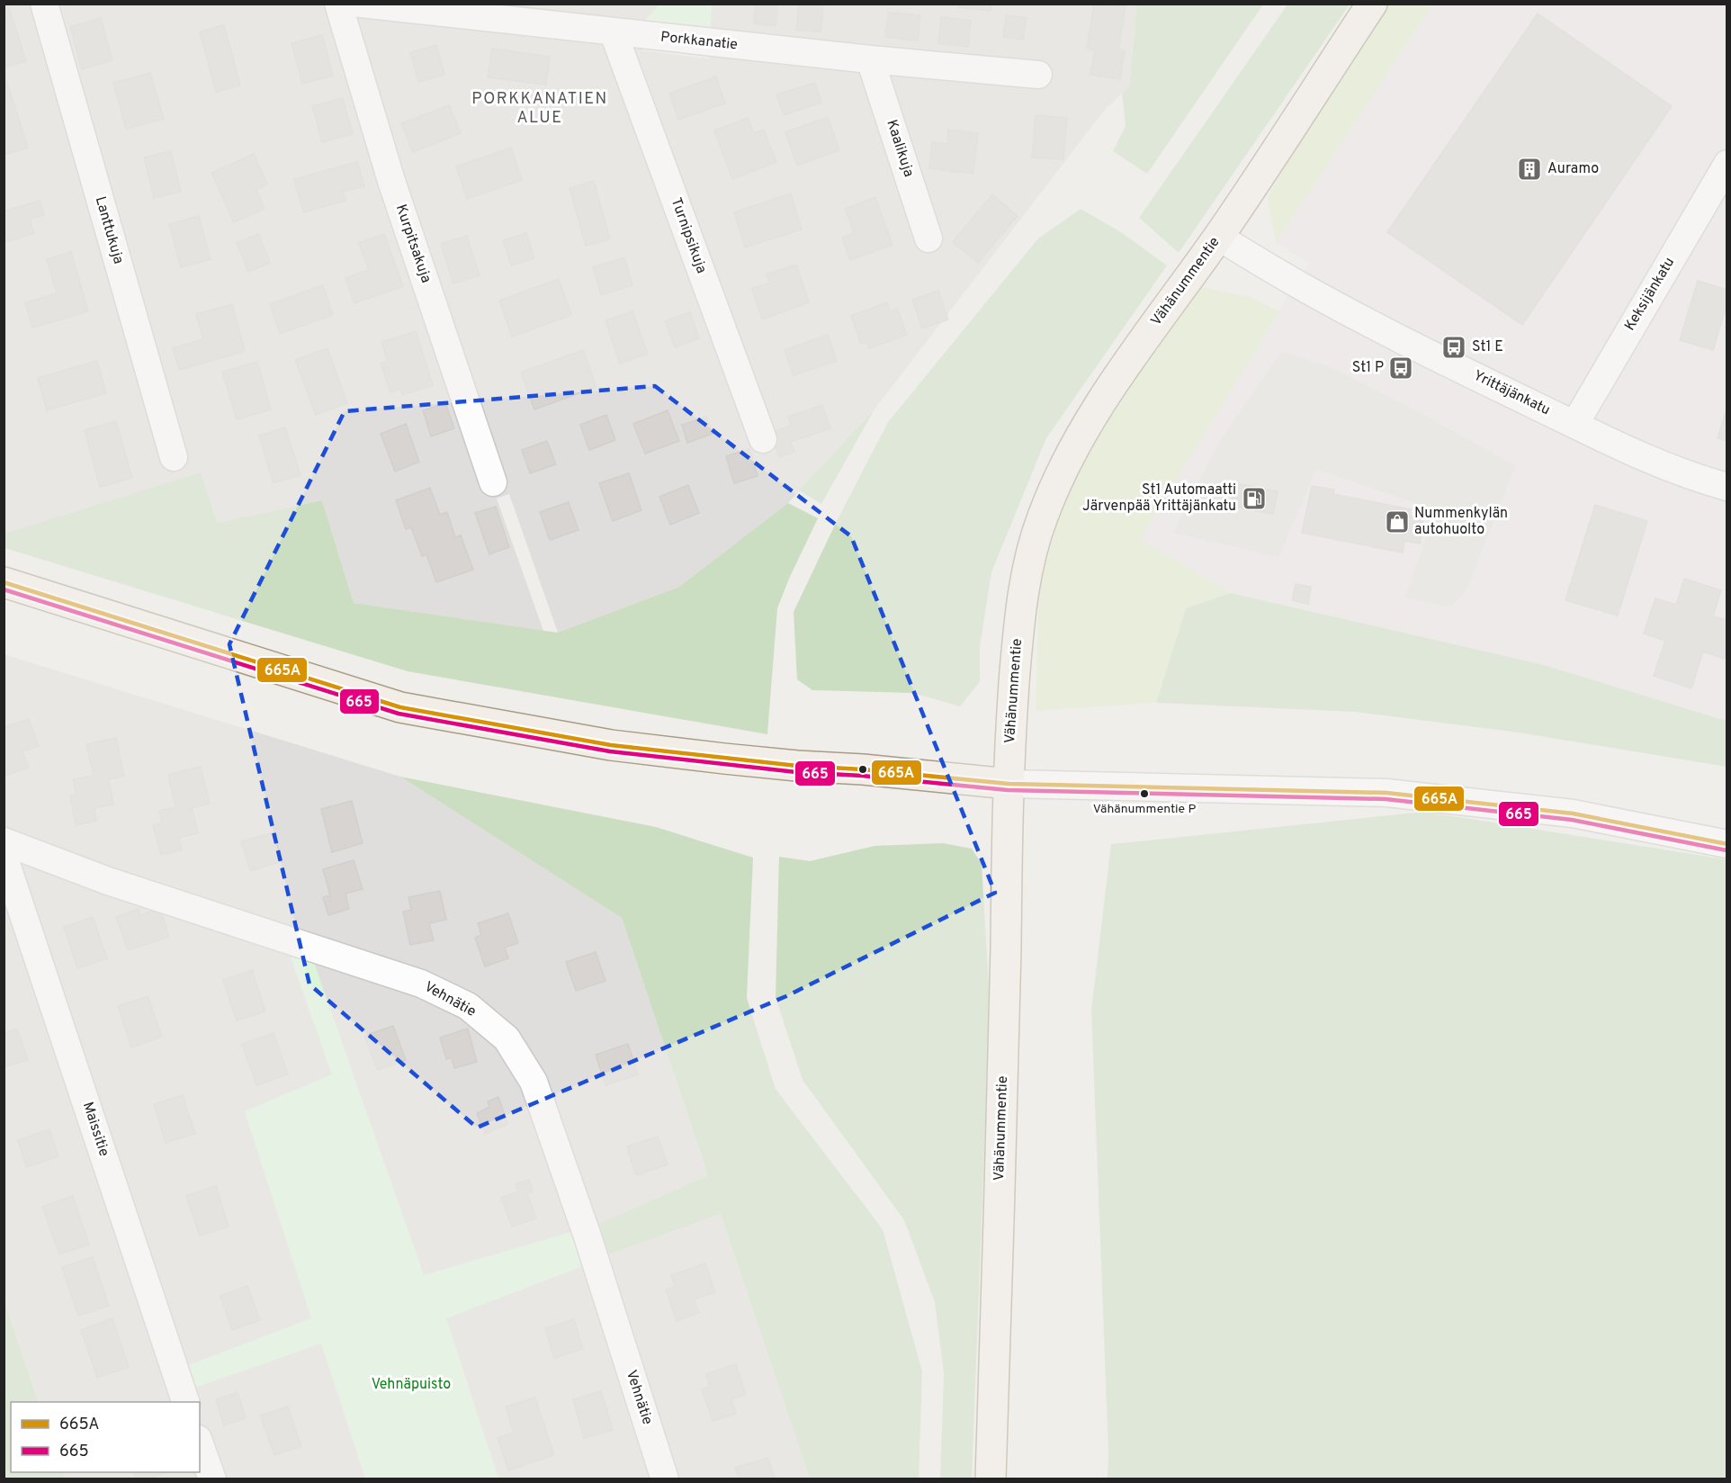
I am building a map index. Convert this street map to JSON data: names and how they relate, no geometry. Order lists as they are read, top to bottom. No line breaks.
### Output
{"streets":{"main road":["Vähänummentie"],"street":["Porkkanatie","Kaalikuja","Lanttukuja","Turnipsikuja","Kurpitsakuja","Keksijänkatu","Yrittäjänkatu","Vehnätie","Maissitie"]},"crossings":[["Porkkanatie","Kaalikuja"],["Porkkanatie","Turnipsikuja"],["Vähänummentie","Yrittäjänkatu"],["Keksijänkatu","Yrittäjänkatu"]],"districts":["PORKKANATIEN ALUE"],"parks":["Vehnäpuisto"],"places":{"building":["Auramo"],"bus stop":["St1 E","St1 P"],"fuel station":["St1 Automaatti Järvenpää Yrittäjänkatu"],"shop":["Nummenkylän autohuolto"],"other":["Vähänummentie P"]},"lines":["transit line 665A","transit line 665"],"legend":["665A","665"]}
